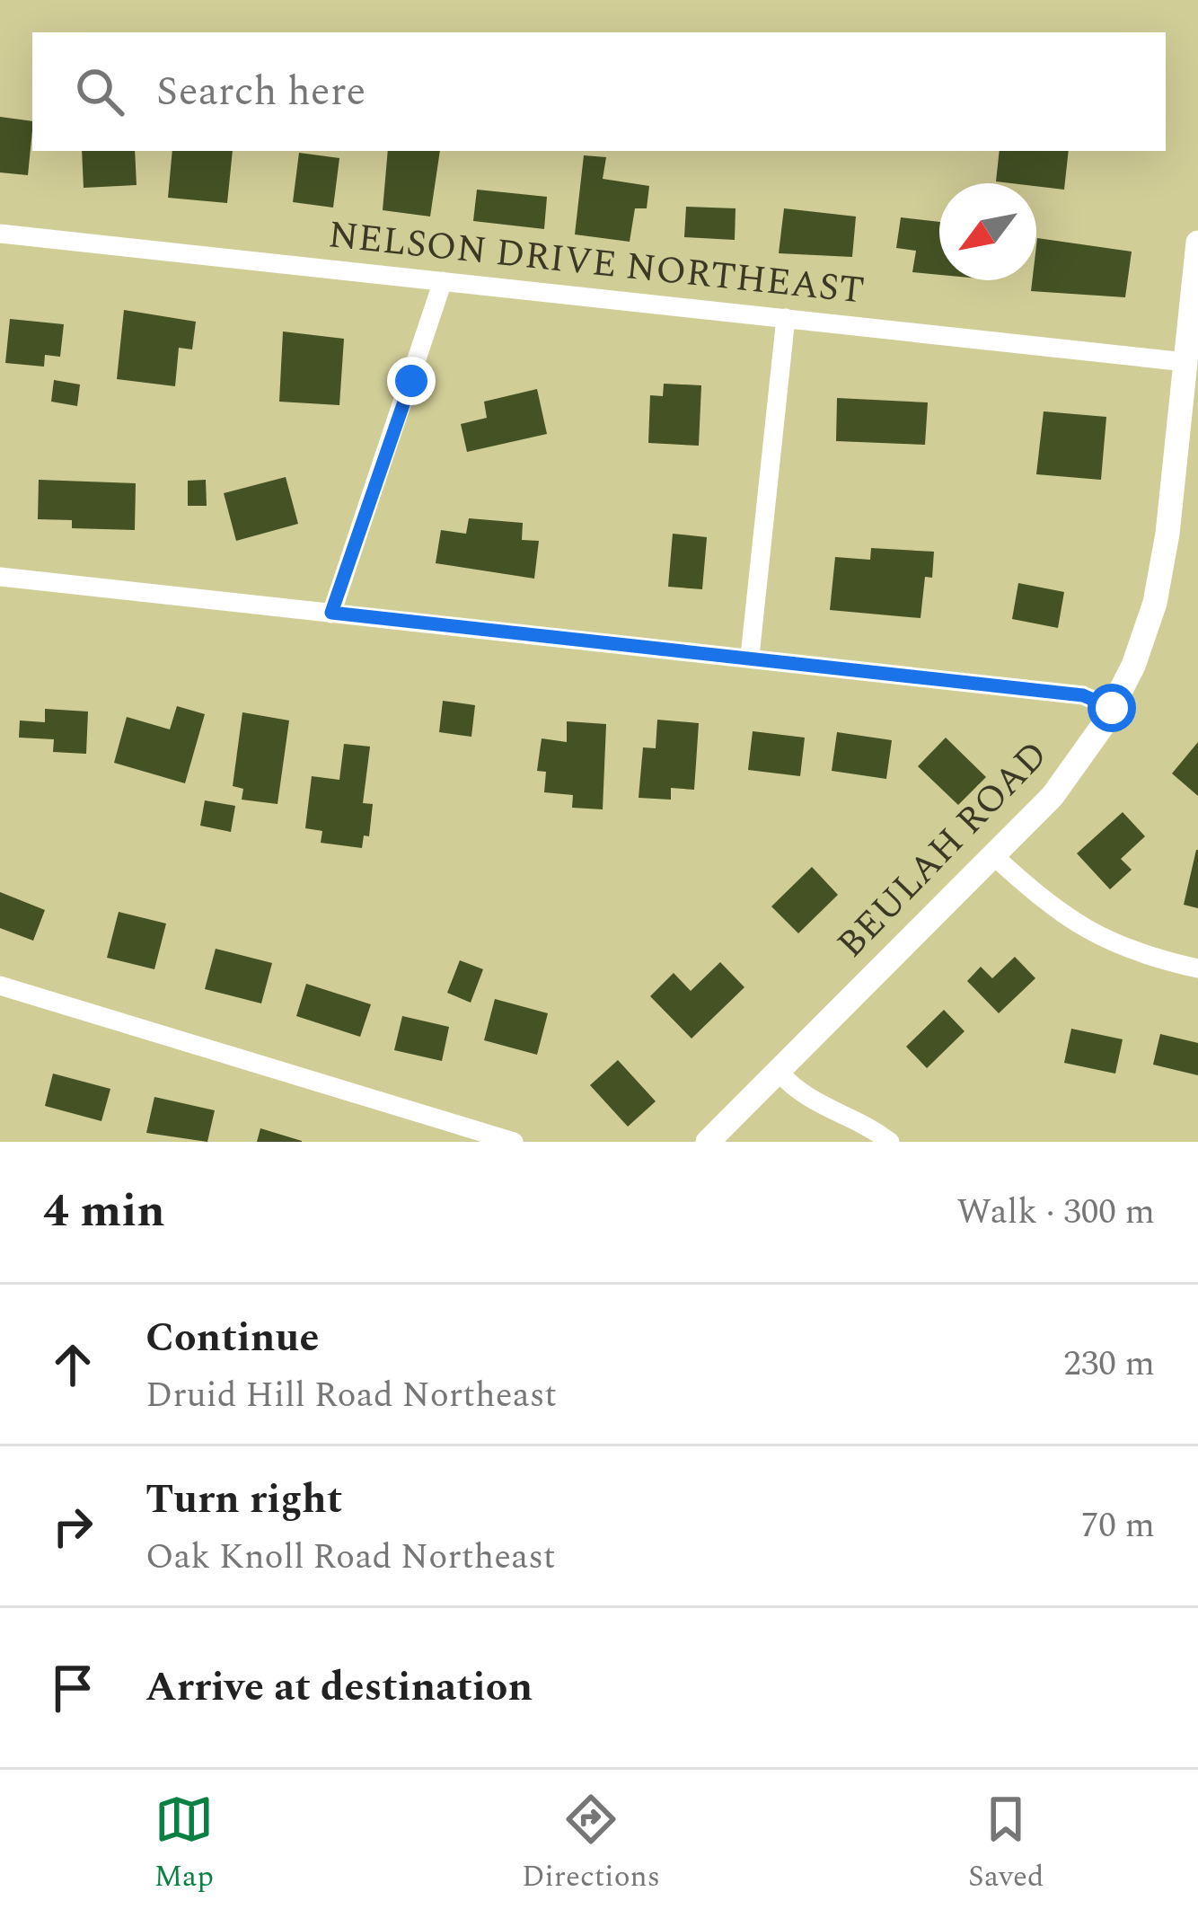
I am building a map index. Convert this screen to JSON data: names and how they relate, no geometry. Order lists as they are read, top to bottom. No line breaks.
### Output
{"streets":{"main road":["BEULAH ROAD"],"street":["NELSON DRIVE NORTHEAST"]},"crossings":[["NELSON DRIVE NORTHEAST","BEULAH ROAD"]],"north":"bottom left","page":{"search":"Search here","heading":["4 min","Walk · 300 m"],"list":[["Continue","Druid Hill Road Northeast","230 m"],["Turn right","Oak Knoll Road Northeast","70 m"],"Arrive at destination"],"nav":["Map","Directions","Saved"]}}
